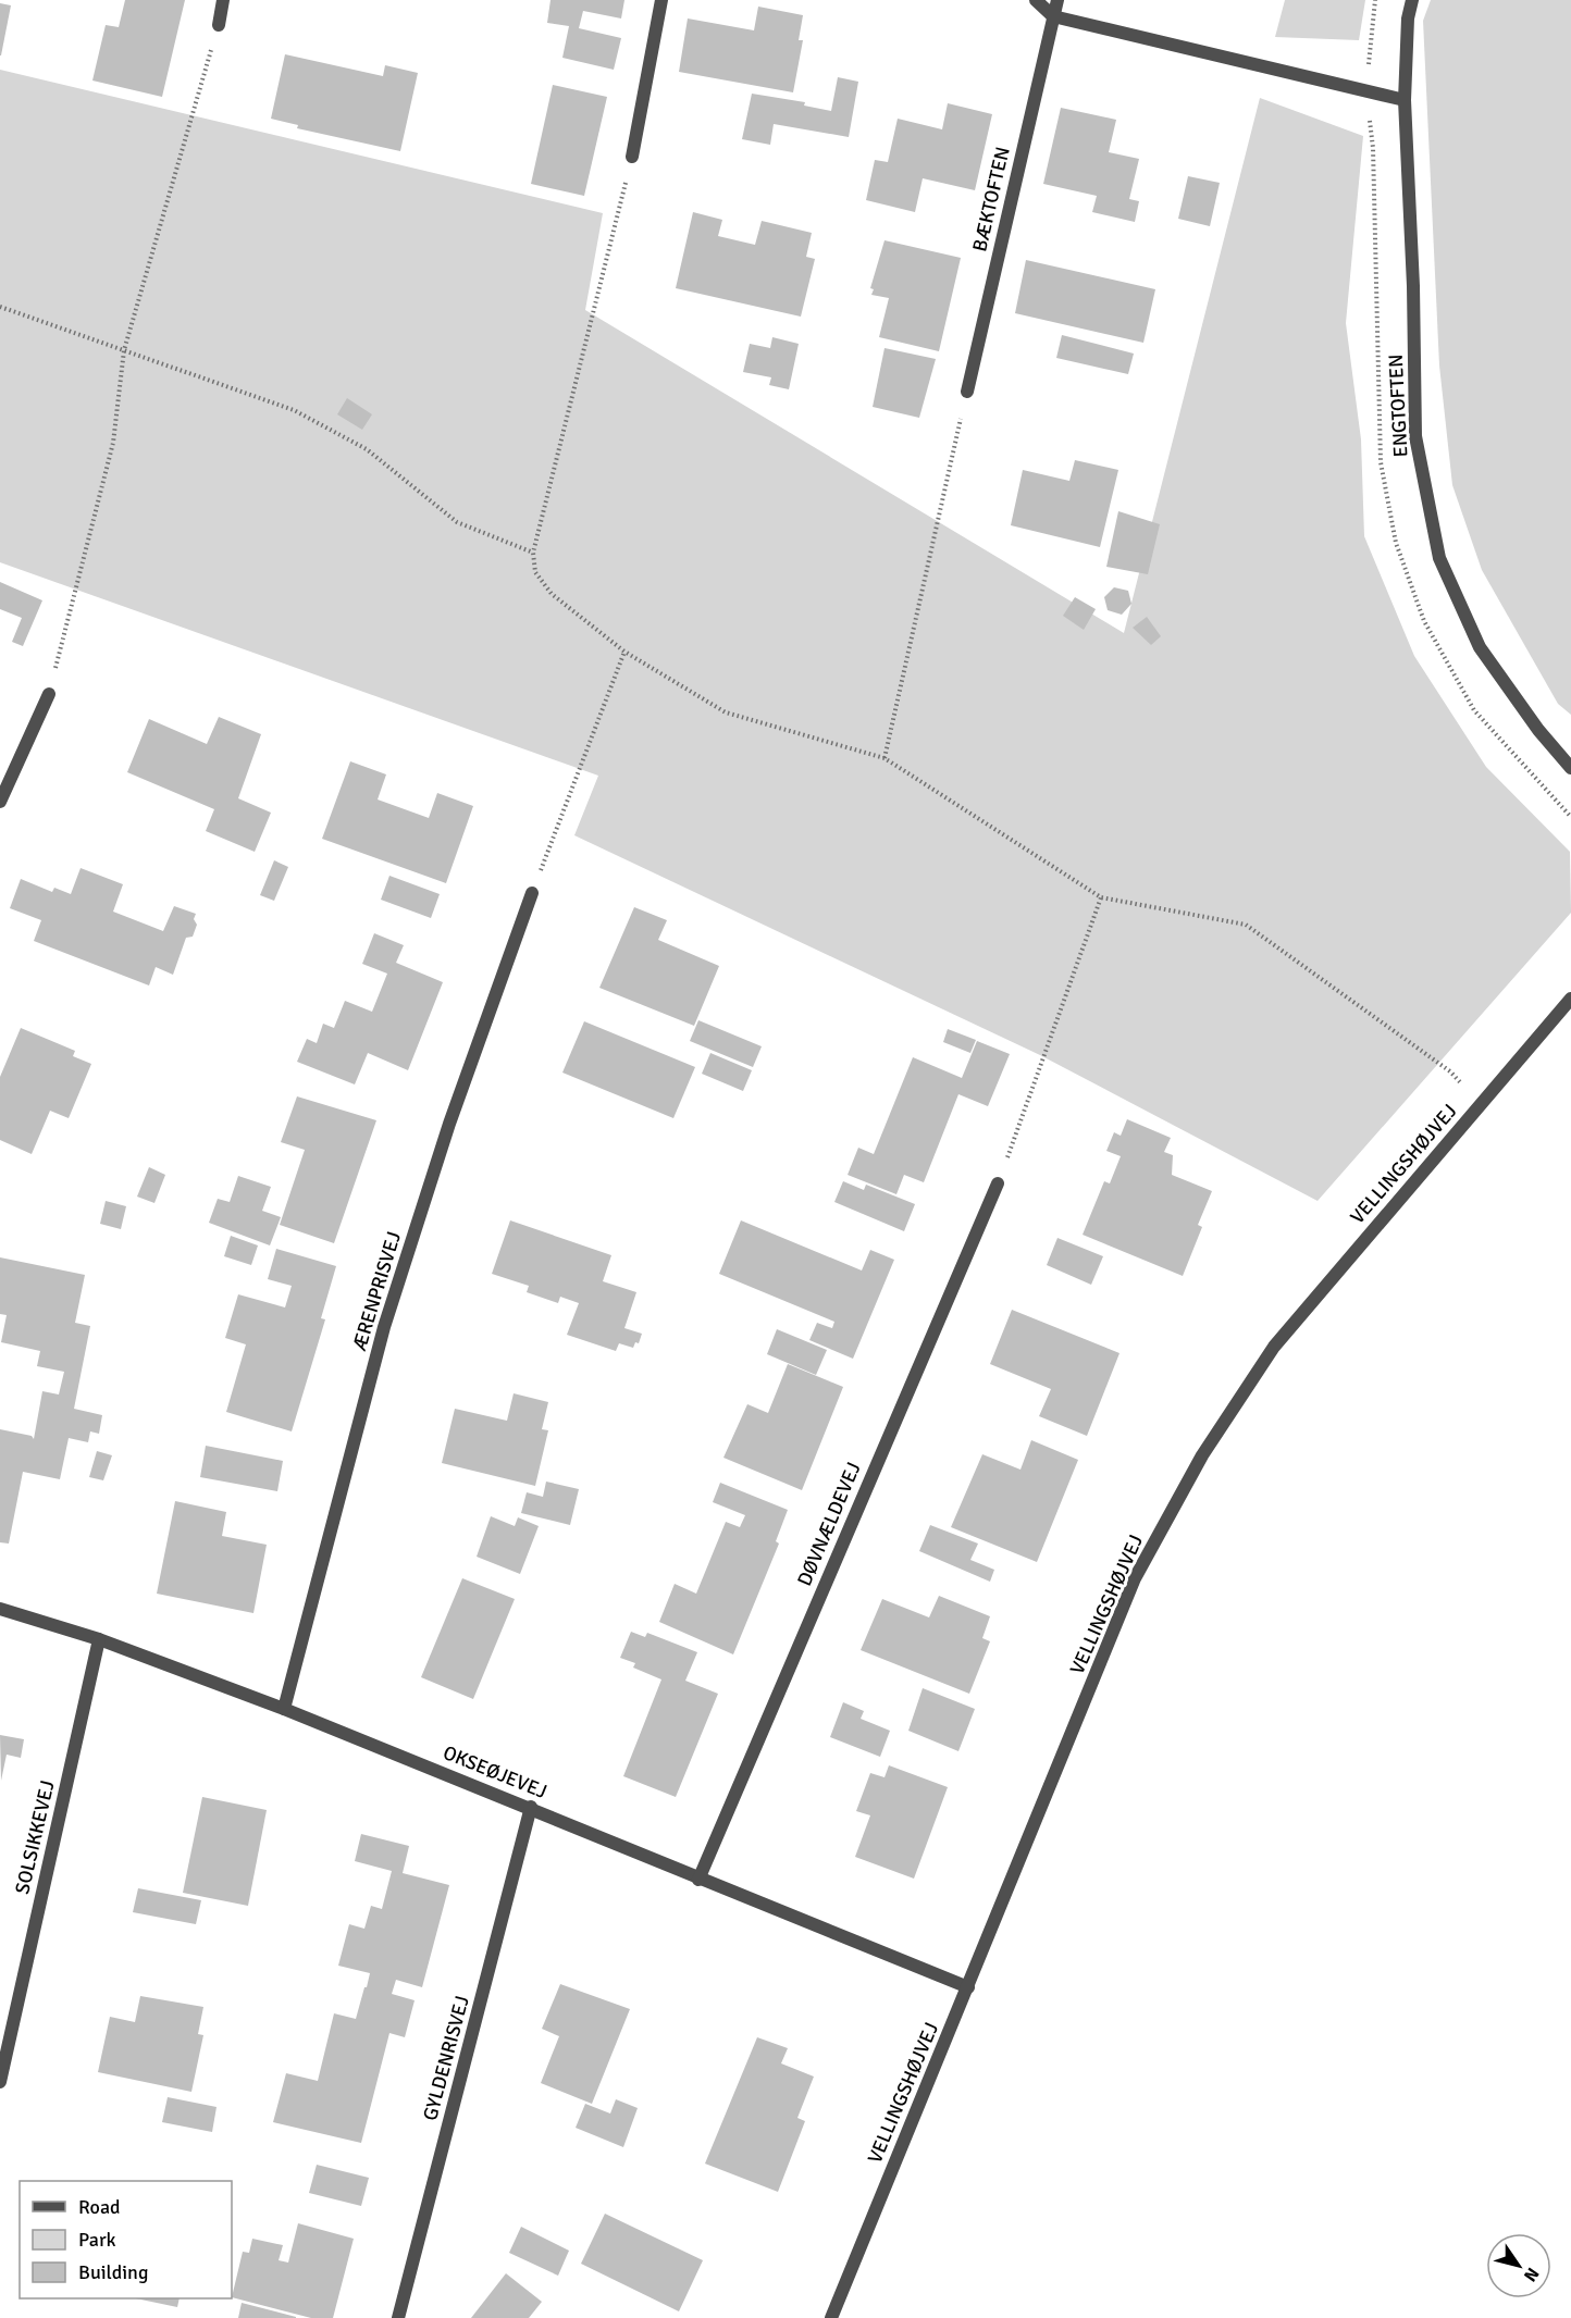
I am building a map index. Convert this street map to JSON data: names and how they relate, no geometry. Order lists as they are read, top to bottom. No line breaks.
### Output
{"streets":{"street":["BÆKTOFTEN","ENGTOFTEN","VELLINGSHØJVEJ","ÆRENPRISVEJ","DØVNÆLDEVEJ","OKSEØJEVEJ","SOLSIKKEVEJ","GYLDENRISVEJ"]},"crossings":[["VELLINGSHØJVEJ","OKSEØJEVEJ"],["ÆRENPRISVEJ","OKSEØJEVEJ"],["DØVNÆLDEVEJ","OKSEØJEVEJ"],["OKSEØJEVEJ","SOLSIKKEVEJ"],["OKSEØJEVEJ","GYLDENRISVEJ"]],"legend":["Road","Park","Building"],"north":"bottom right"}
